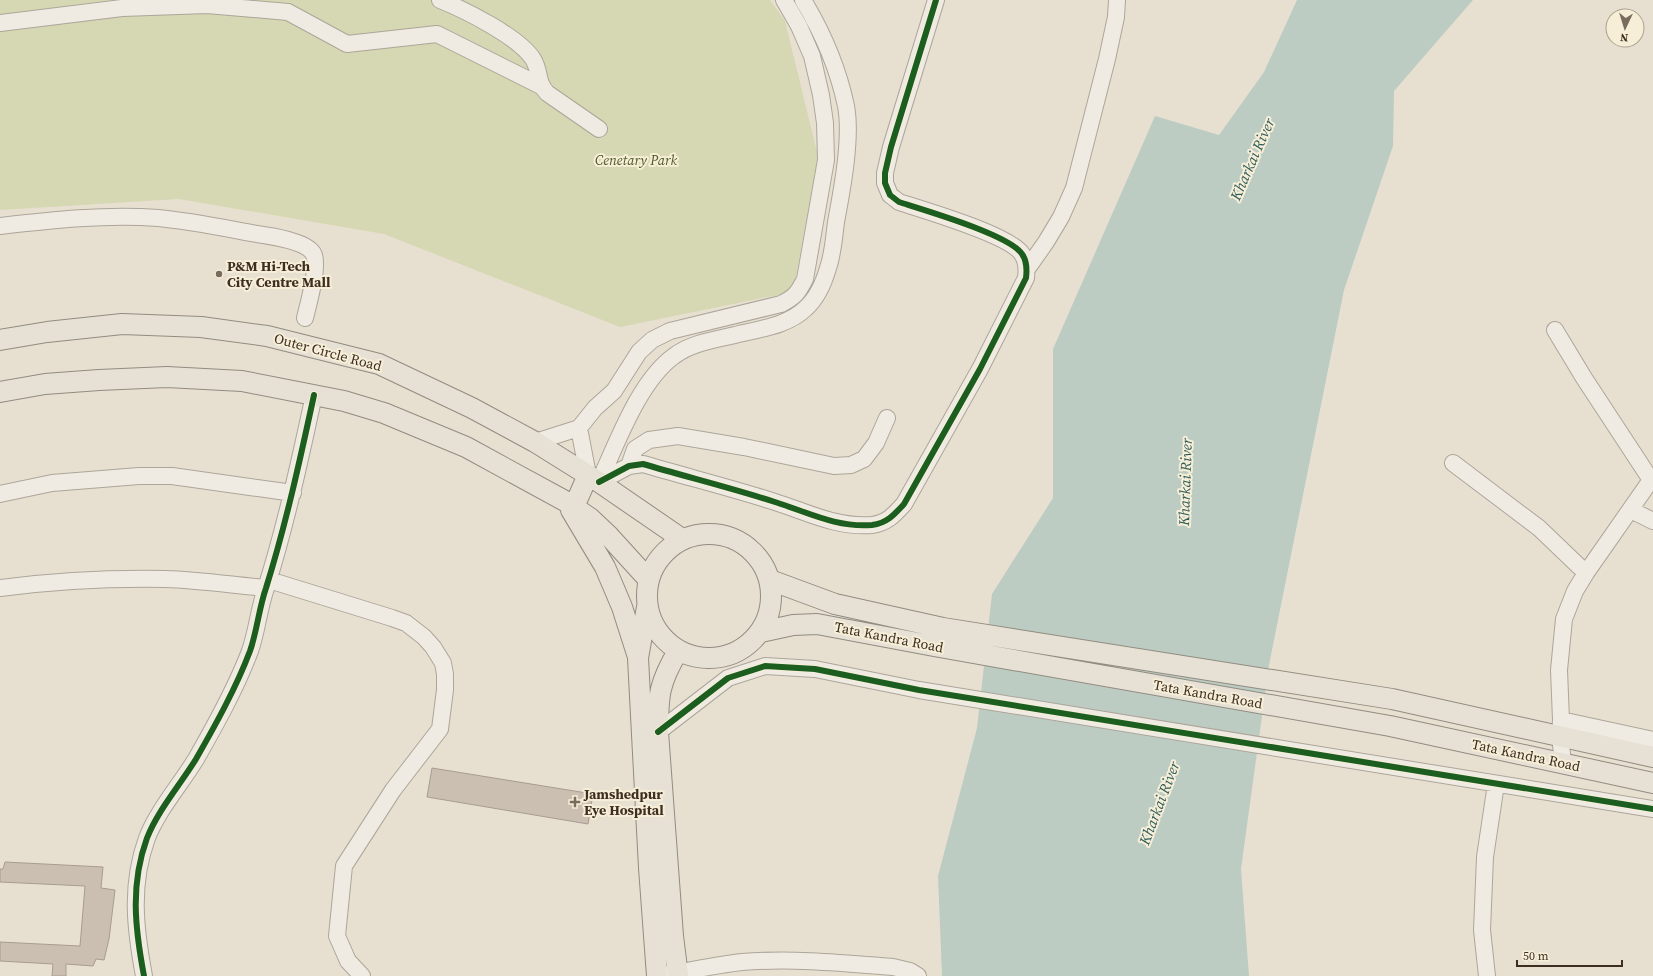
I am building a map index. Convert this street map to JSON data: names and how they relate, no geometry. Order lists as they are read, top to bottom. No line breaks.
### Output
{"streets":{"main road":["Outer Circle Road","Tata Kandra Road"]},"crossings":[["Outer Circle Road","Tata Kandra Road"]],"water":["Kharkai River"],"parks":["Cenetary Park"],"places":{"other":["P&M Hi-Tech City Centre Mall"],"health":["Jamshedpur Eye Hospital"]},"scale_bar":"50 m","north":"bottom"}
